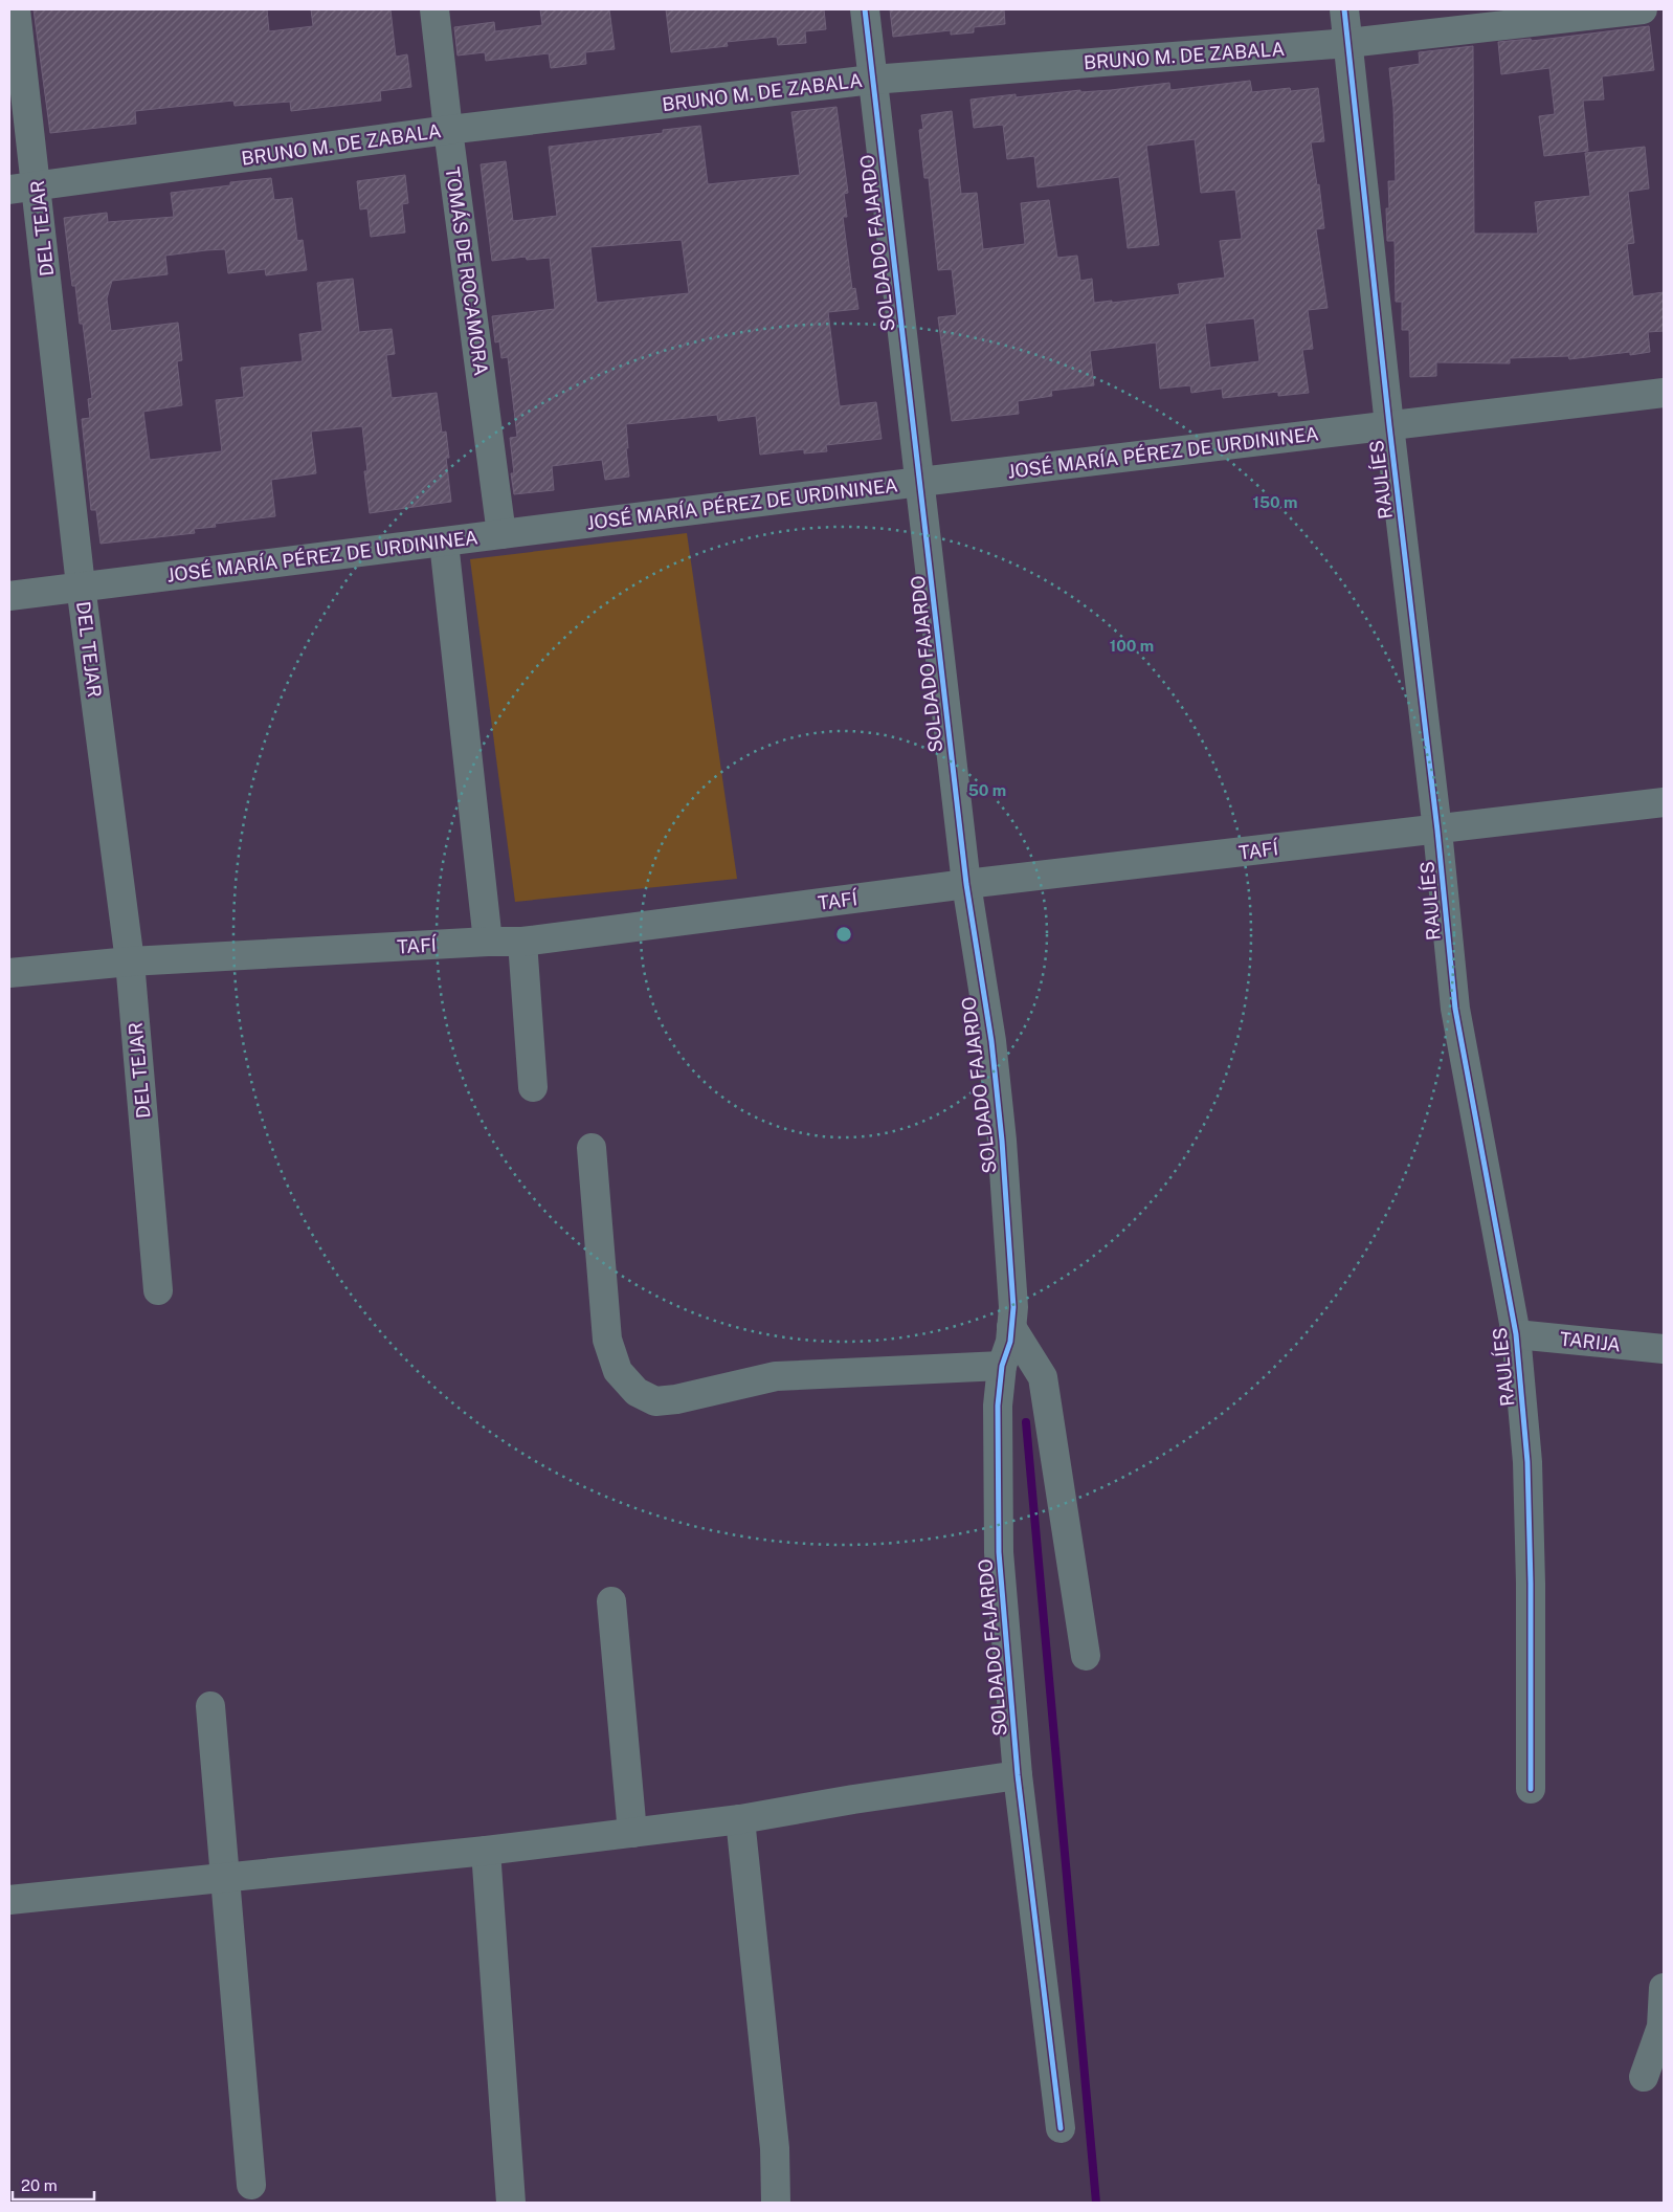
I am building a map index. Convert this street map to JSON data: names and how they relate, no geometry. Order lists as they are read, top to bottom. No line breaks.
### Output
{"streets":{"street":["BRUNO M. DE ZABALA","DEL TEJAR","SOLDADO FAJARDO","TOMÁS DE ROCAMORA","JOSÉ MARÍA PÉREZ DE URDININEA","RAULÍES","TAFÍ","TARIJA"]},"crossings":[["BRUNO M. DE ZABALA","DEL TEJAR"],["BRUNO M. DE ZABALA","SOLDADO FAJARDO"],["BRUNO M. DE ZABALA","TOMÁS DE ROCAMORA"],["BRUNO M. DE ZABALA","RAULÍES"],["DEL TEJAR","JOSÉ MARÍA PÉREZ DE URDININEA"],["DEL TEJAR","TAFÍ"],["SOLDADO FAJARDO","JOSÉ MARÍA PÉREZ DE URDININEA"],["SOLDADO FAJARDO","TAFÍ"],["TOMÁS DE ROCAMORA","JOSÉ MARÍA PÉREZ DE URDININEA"],["JOSÉ MARÍA PÉREZ DE URDININEA","RAULÍES"],["RAULÍES","TAFÍ"],["RAULÍES","TARIJA"]],"scale_bar":"20 m","rings":["150 m","100 m","50 m"]}
